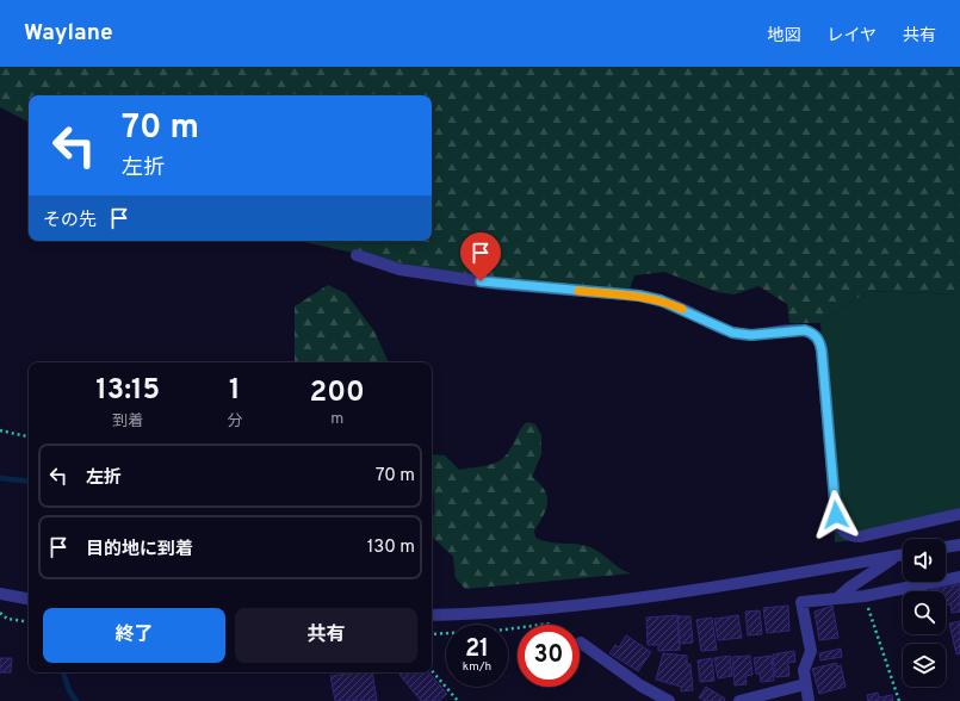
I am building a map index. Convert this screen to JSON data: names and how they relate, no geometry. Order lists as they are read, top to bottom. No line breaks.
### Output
{"page":{"header":"Waylane","nav":["地図","レイヤ","共有"],"turn":["70 m","左折"],"then":"その先","eta":["13:15","到着","1","分","200","m"],"list":[{"name":"左折","value":"70 m"},{"name":"目的地に到着","value":"130 m"}],"buttons":["終了","共有"],"speed":"21 km/h","limit":"30"}}
